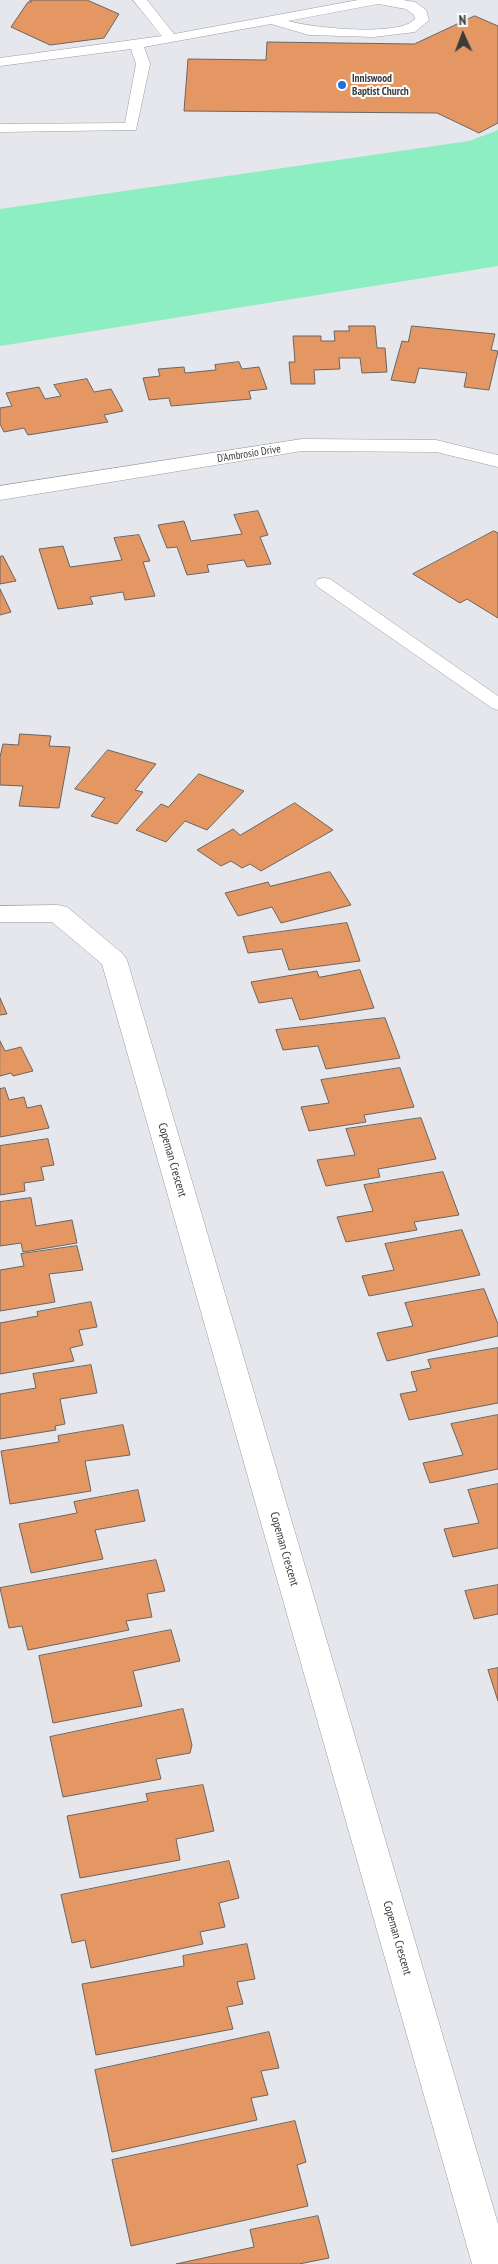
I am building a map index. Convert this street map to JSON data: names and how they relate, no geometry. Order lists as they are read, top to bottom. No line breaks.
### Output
{"streets":{"street":["D'Ambrosio Drive","Copeman Crescent"]},"places":["Inniswood Baptist Church"],"north":"top"}
